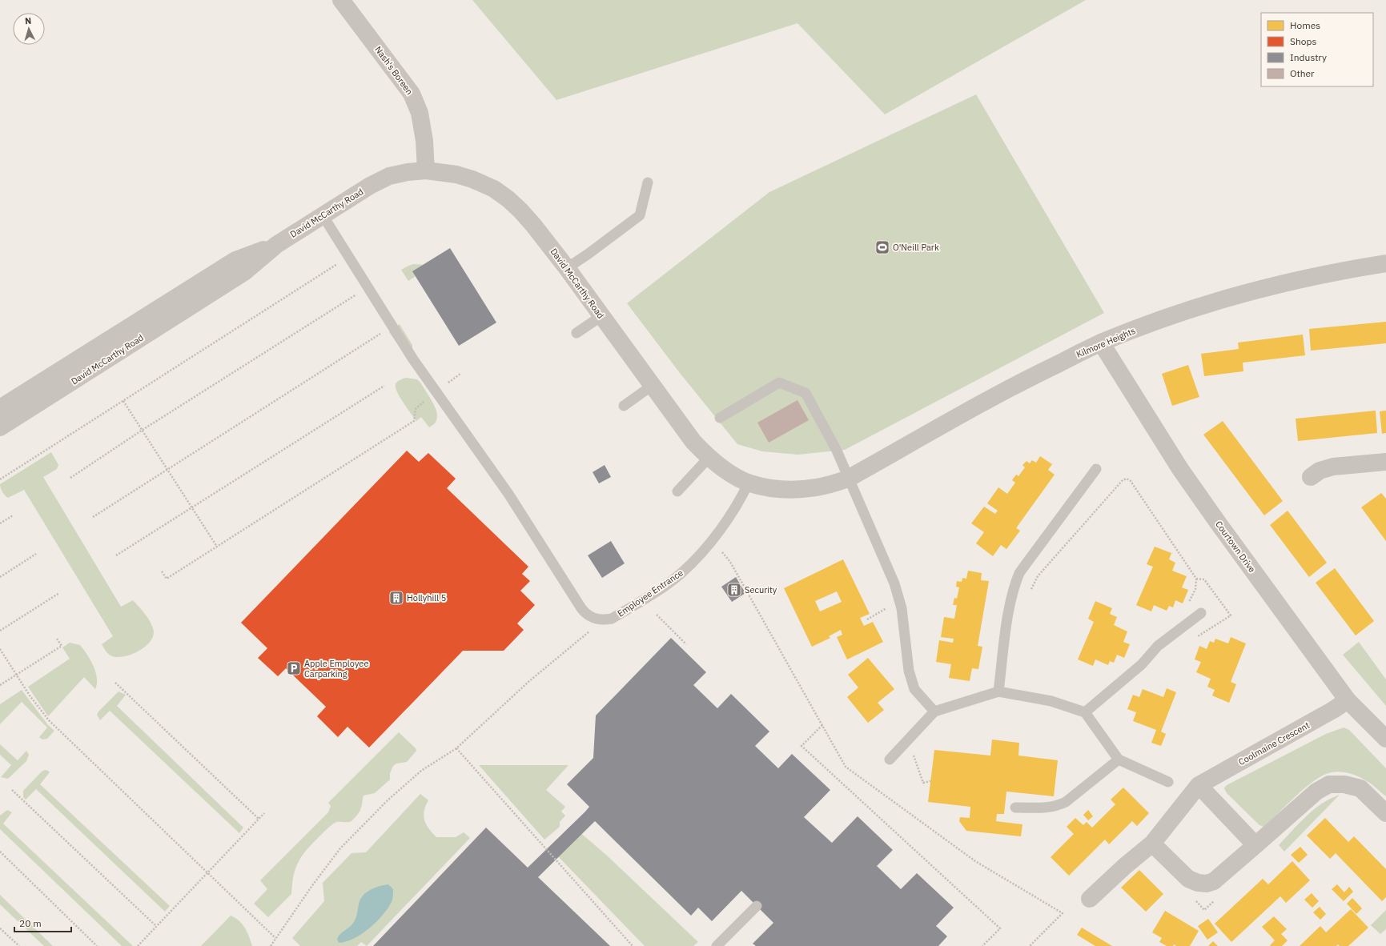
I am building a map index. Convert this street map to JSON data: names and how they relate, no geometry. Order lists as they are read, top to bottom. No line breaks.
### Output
{"streets":{"street":["Nash's Boreen","David McCarthy Road","Kilmore Heights","Courtown Drive","Coolmaine Crescent"],"lane":["Employee Entrance"]},"crossings":[["Nash's Boreen","David McCarthy Road"],["David McCarthy Road","Kilmore Heights"],["David McCarthy Road","Employee Entrance"],["Kilmore Heights","Courtown Drive"],["Courtown Drive","Coolmaine Crescent"]],"places":{"sports":["O'Neill Park"],"building":["Security","Hollyhill 5"],"parking":["Apple Employee Carparking"]},"legend":["Homes","Shops","Industry","Other"],"scale_bar":"20 m","north":"top"}
